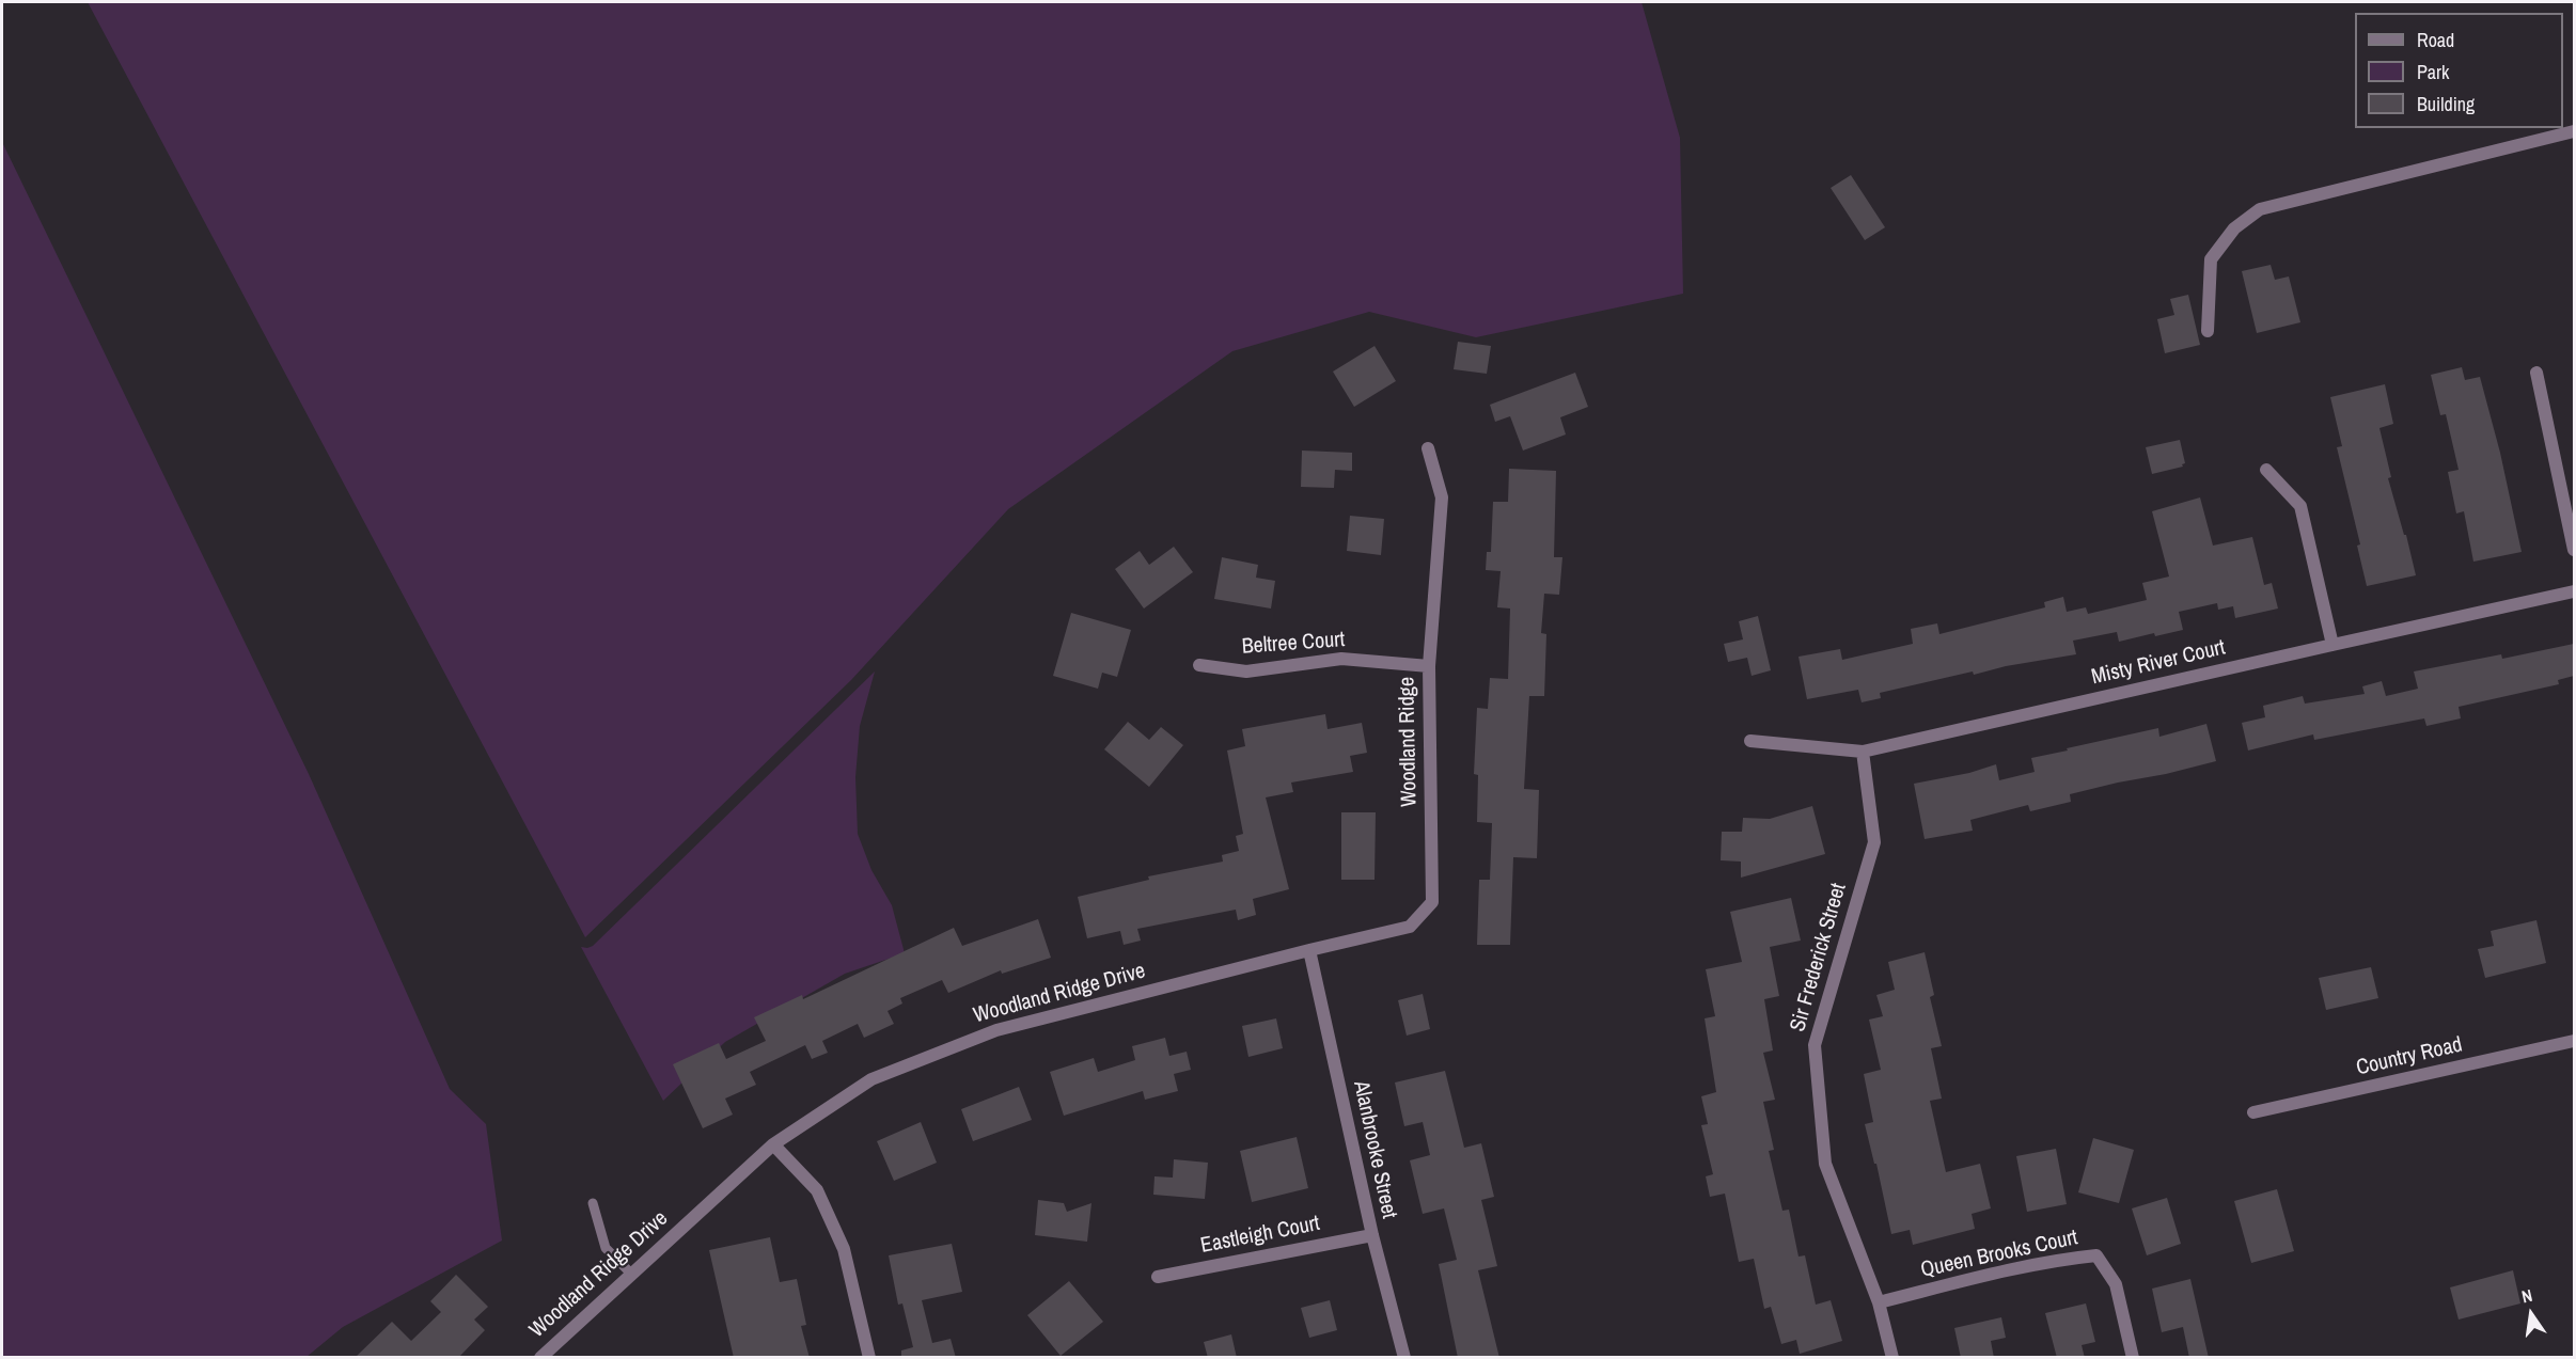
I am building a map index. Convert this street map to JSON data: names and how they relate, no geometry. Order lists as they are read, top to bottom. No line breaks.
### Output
{"streets":{"street":["Beltree Court","Misty River Court","Woodland Ridge","Sir Frederick Street","Woodland Ridge Drive","Country Road","Alanbrooke Street","Eastleigh Court","Queen Brooks Court"]},"crossings":[["Beltree Court","Woodland Ridge"],["Misty River Court","Sir Frederick Street"],["Woodland Ridge","Woodland Ridge Drive"],["Woodland Ridge","Alanbrooke Street"],["Sir Frederick Street","Queen Brooks Court"],["Woodland Ridge Drive","Alanbrooke Street"],["Alanbrooke Street","Eastleigh Court"]],"legend":["Road","Park","Building"],"north":"top"}
